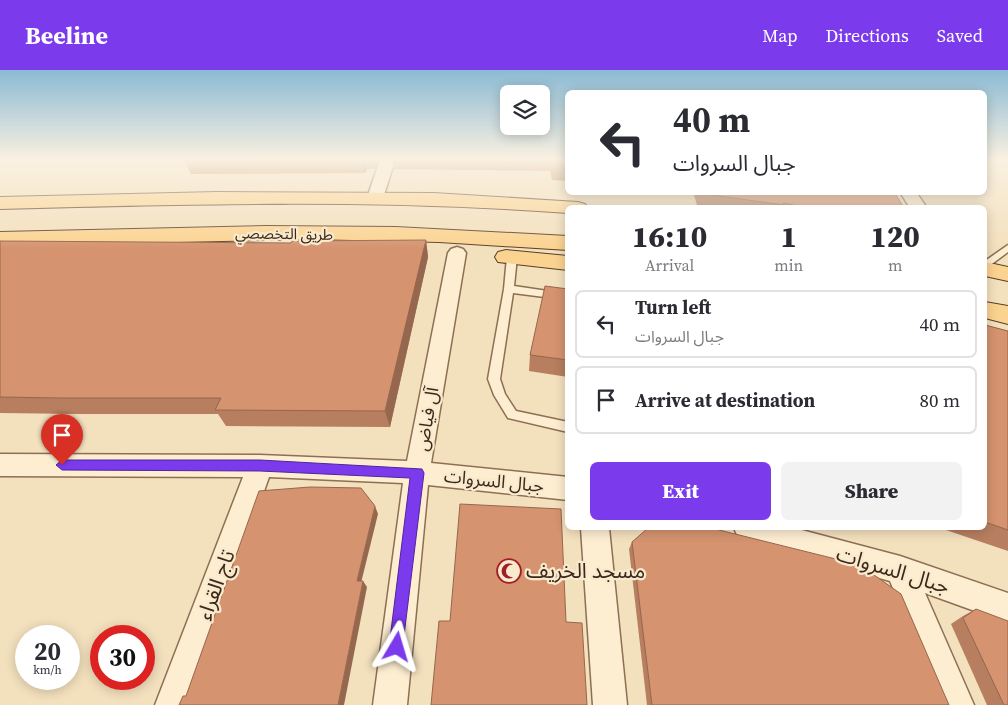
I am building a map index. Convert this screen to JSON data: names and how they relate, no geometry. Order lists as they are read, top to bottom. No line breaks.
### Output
{"streets":{"main road":["طريق التخصصي"],"street":["آل فياض","جبال السروات","تاج القراء"]},"crossings":[["آل فياض","جبال السروات"],["جبال السروات","تاج القراء"]],"places":{"mosque":["مسجد الخريف"]},"page":{"header":"Beeline","nav":["Map","Directions","Saved"],"turn":["40 m","جبال السروات"],"eta":["16:10","Arrival","1","min","120","m"],"list":[{"name":"Turn left","note":"جبال السروات","value":"40 m"},{"name":"Arrive at destination","value":"80 m"}],"buttons":["Exit","Share"],"speed":"20 km/h","limit":"30"}}
